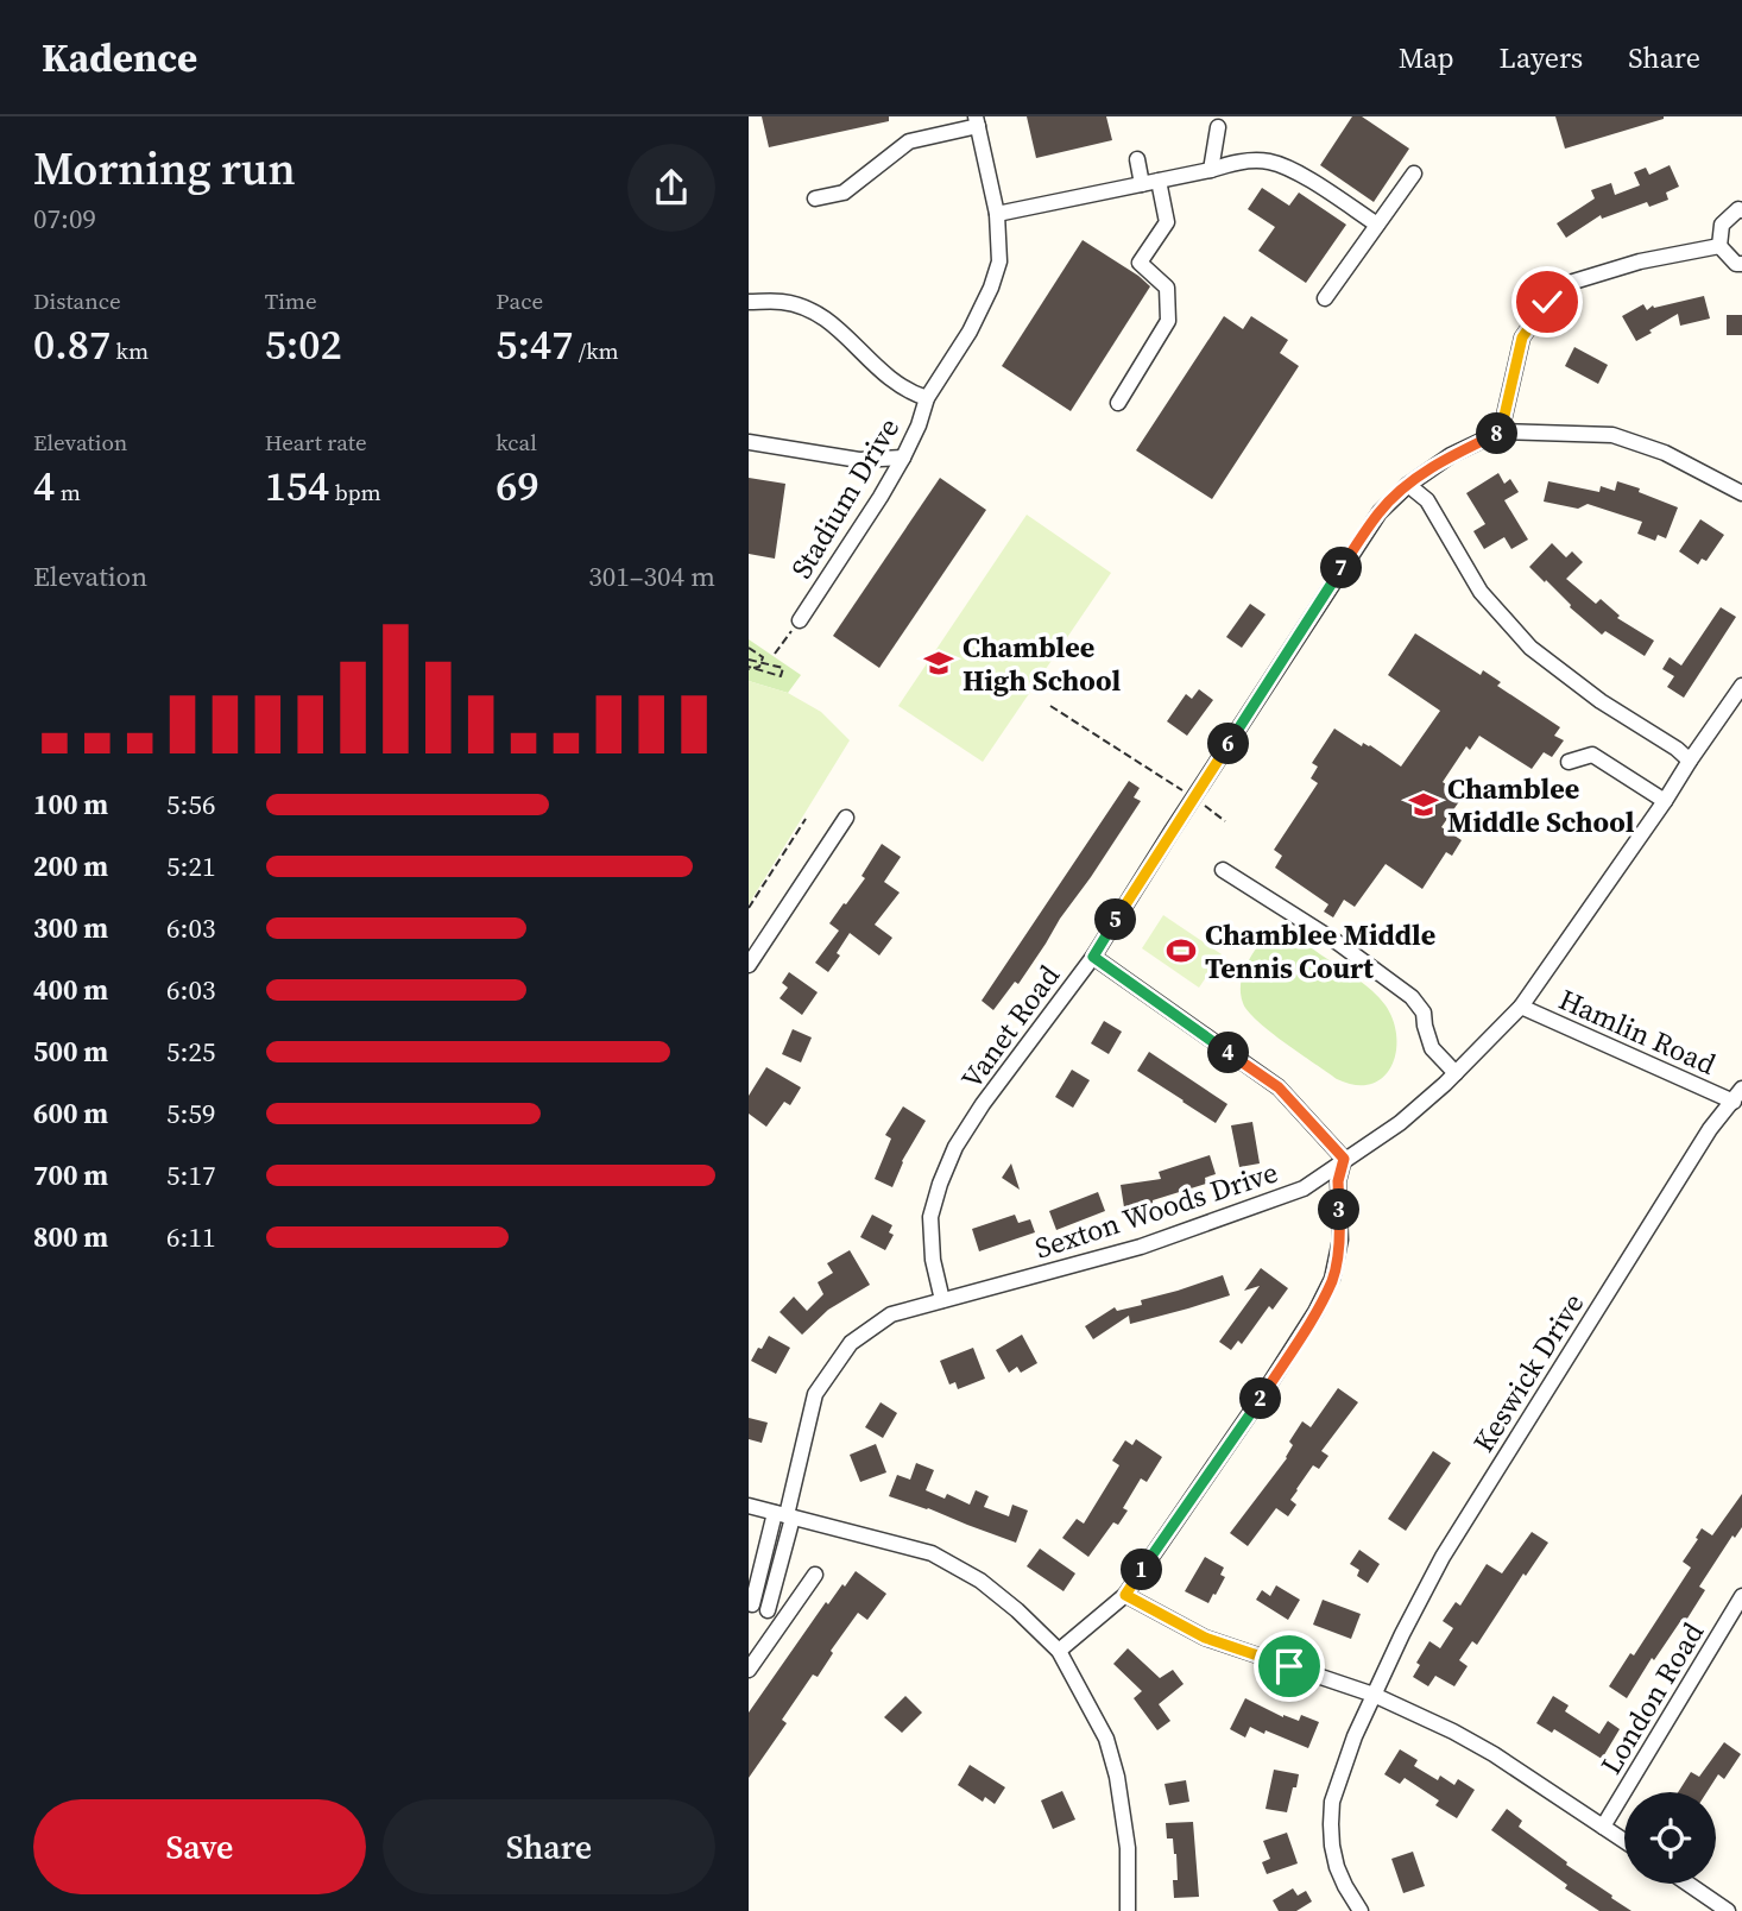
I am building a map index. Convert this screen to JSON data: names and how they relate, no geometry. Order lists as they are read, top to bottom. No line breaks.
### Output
{"streets":{"street":["Stadium Drive","Vanet Road","Hamlin Road","Sexton Woods Drive","Keswick Drive","London Road"]},"crossings":[["Vanet Road","Sexton Woods Drive"],["Hamlin Road","Sexton Woods Drive"],["Hamlin Road","Keswick Drive"]],"places":{"school or university":["Chamblee High School","Chamblee Middle School"],"sports":["Chamblee Middle Tennis Court"]},"page":{"header":"Kadence","nav":["Map","Layers","Share"],"heading":["Morning run","07:09"],"stats":[["Distance","0.87 km"],["Time","5:02"],["Pace","5:47 /km"],["Elevation","4 m"],["Heart rate","154 bpm"],["kcal","69"]],"pins":["8","7","6","5","4","3","2","1"],"chart":["Elevation","301–304 m"],"list":[{"name":"100 m","note":"5:56"},{"name":"200 m","note":"5:21"},{"name":"300 m","note":"6:03"},{"name":"400 m","note":"6:03"},{"name":"500 m","note":"5:25"},{"name":"600 m","note":"5:59"},{"name":"700 m","note":"5:17"},{"name":"800 m","note":"6:11"}],"buttons":["Save","Share"]}}
